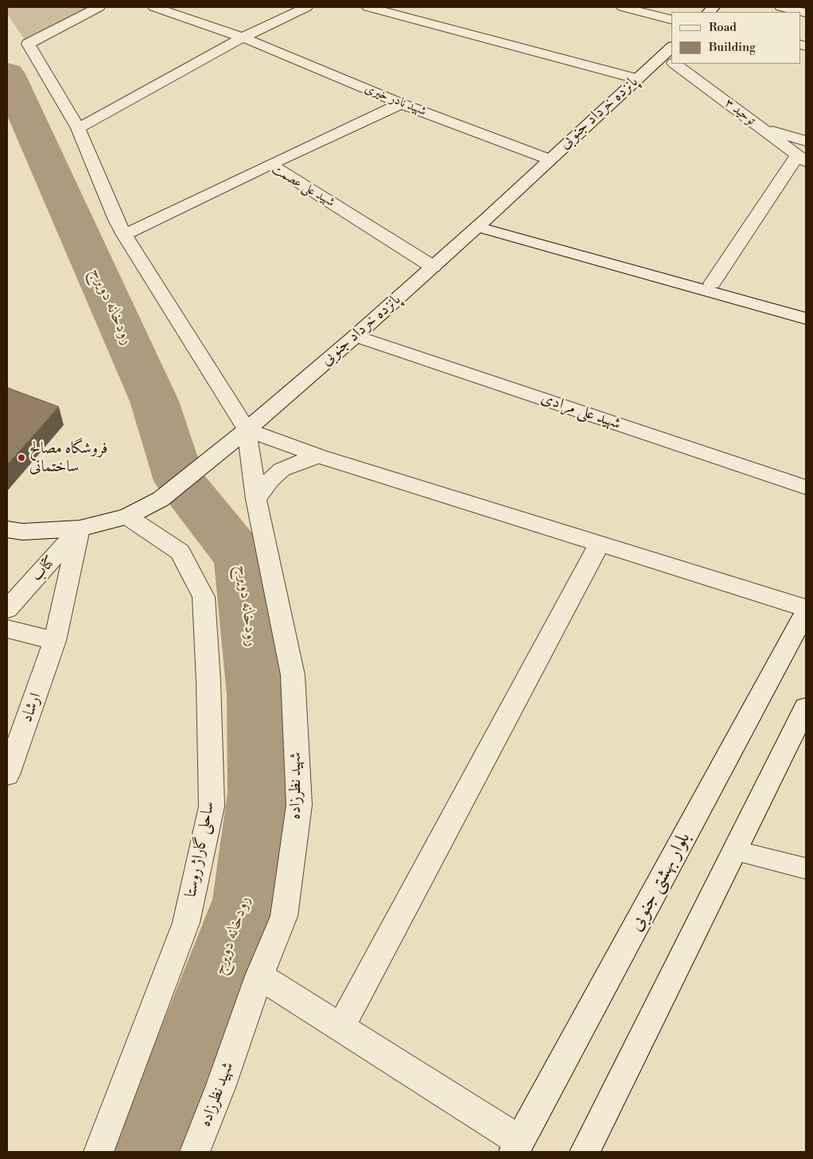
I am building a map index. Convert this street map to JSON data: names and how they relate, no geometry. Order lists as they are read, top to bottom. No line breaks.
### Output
{"streets":{"street":["شهید نادر خیری","توحید ۳","پانزده خرداد جنوبی","شهید علی عصمت","شهید علی مرادی","کتاب","ارشاد","شهید نظرزاده","ساحلی گاراژ روستا","بلوار بهشتی جنوبی"]},"crossings":[["شهید نادر خیری","پانزده خرداد جنوبی"],["پانزده خرداد جنوبی","شهید علی عصمت"],["پانزده خرداد جنوبی","شهید علی مرادی"],["پانزده خرداد جنوبی","کتاب"],["پانزده خرداد جنوبی","ارشاد"],["پانزده خرداد جنوبی","شهید نظرزاده"],["پانزده خرداد جنوبی","ساحلی گاراژ روستا"],["کتاب","ارشاد"]],"water":["رودخانه دویرج"],"places":["فروشگاه مصالح ساختمانی"],"legend":["Road","Building"]}
